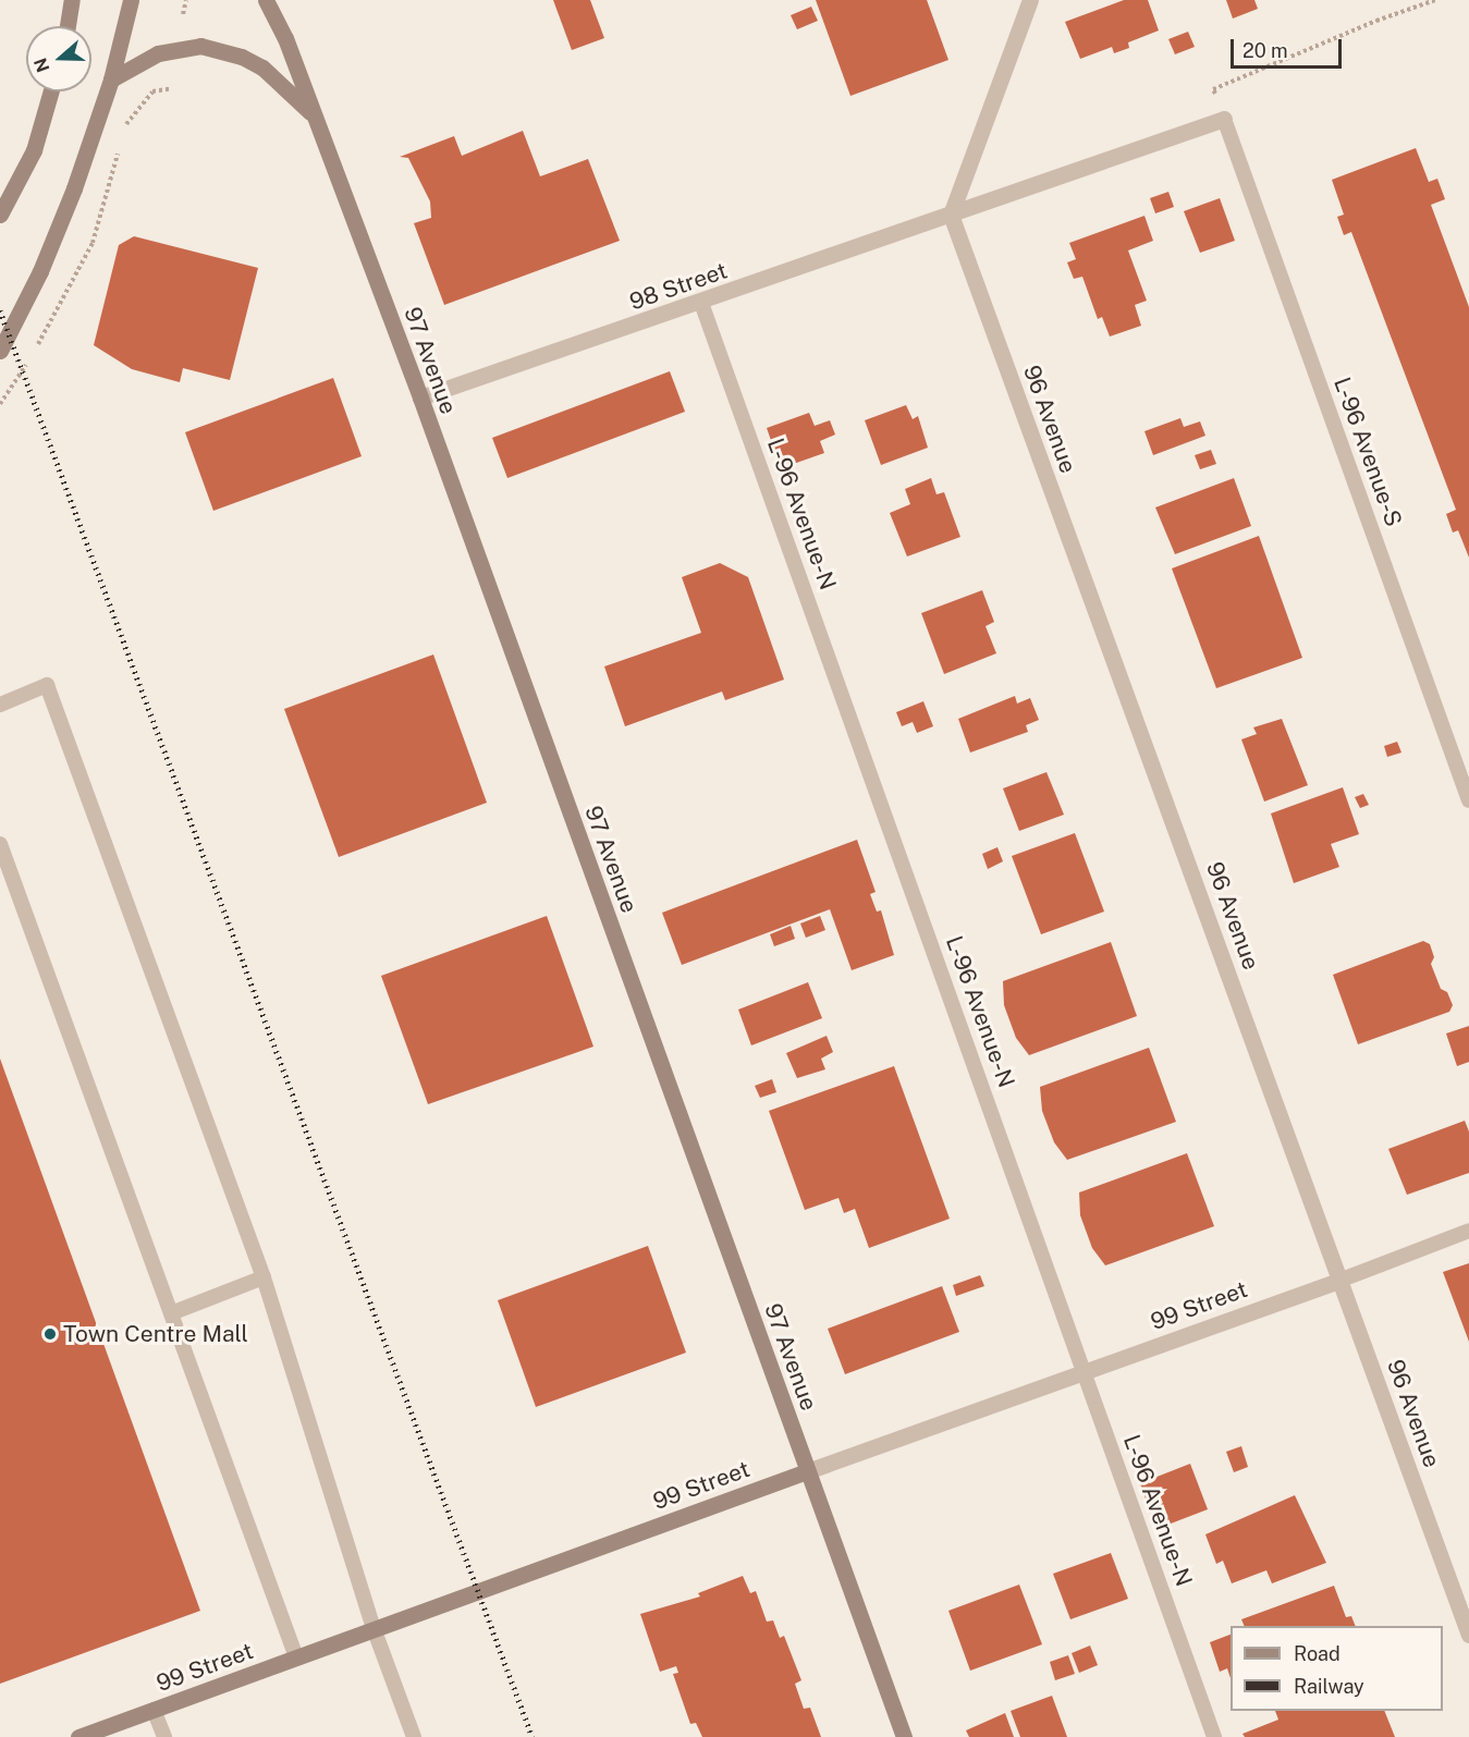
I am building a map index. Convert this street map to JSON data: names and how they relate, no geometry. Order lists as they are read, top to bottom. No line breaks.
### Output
{"streets":{"street":["98 Street","97 Avenue","96 Avenue","99 Street"],"lane":["L-96 Avenue-S","L-96 Avenue-N"]},"crossings":[["98 Street","97 Avenue"],["98 Street","96 Avenue"],["98 Street","L-96 Avenue-S"],["98 Street","L-96 Avenue-N"],["97 Avenue","99 Street"],["96 Avenue","99 Street"],["L-96 Avenue-N","99 Street"]],"places":["Town Centre Mall"],"legend":["Road","Railway"],"scale_bar":"20 m","north":"left"}
